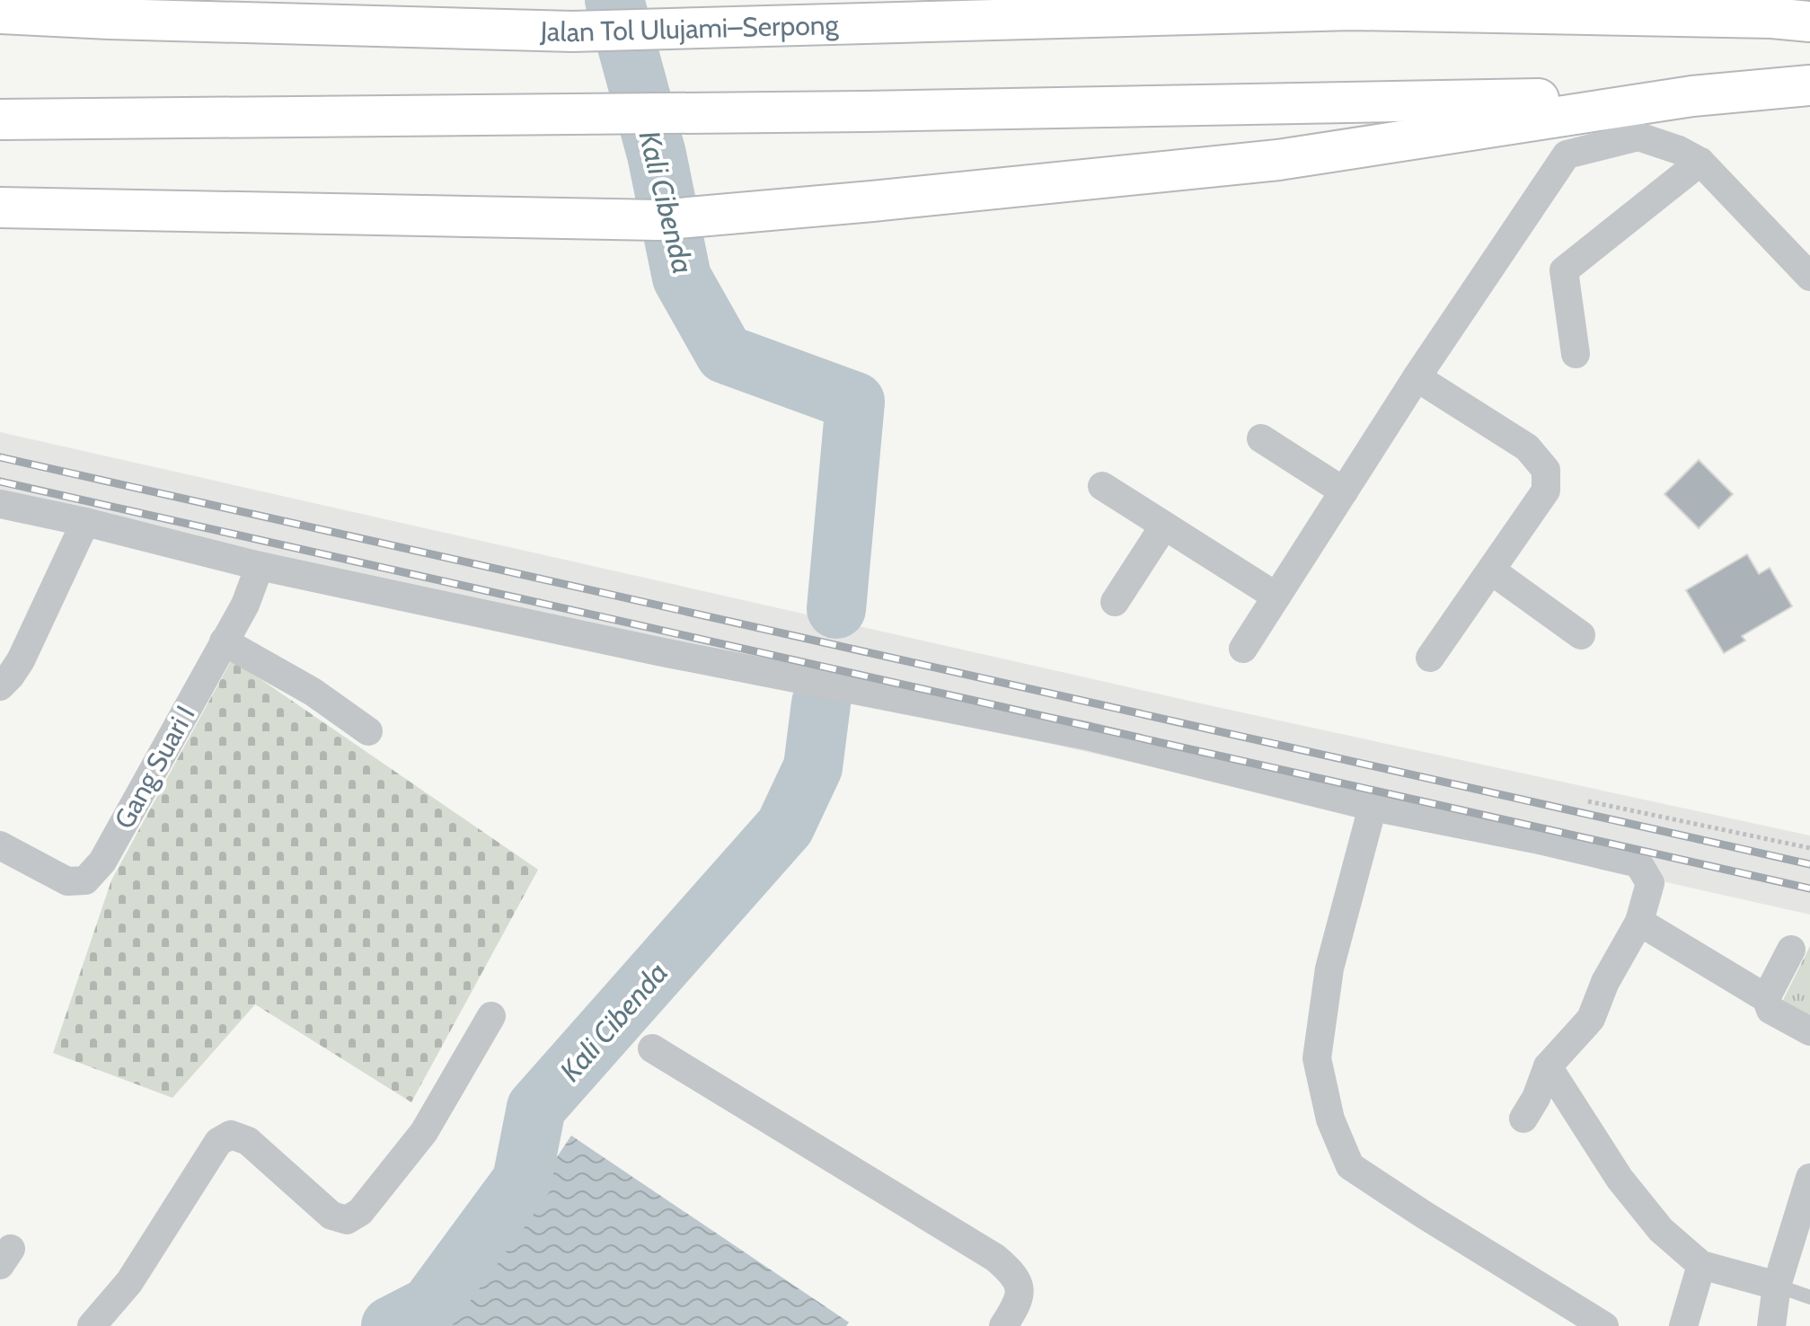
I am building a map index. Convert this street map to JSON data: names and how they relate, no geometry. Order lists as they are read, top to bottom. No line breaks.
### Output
{"streets":{"highway":["Jalan Tol Ulujami–Serpong"],"street":["Gang Suari I"]},"water":["Kali Cibenda"]}
